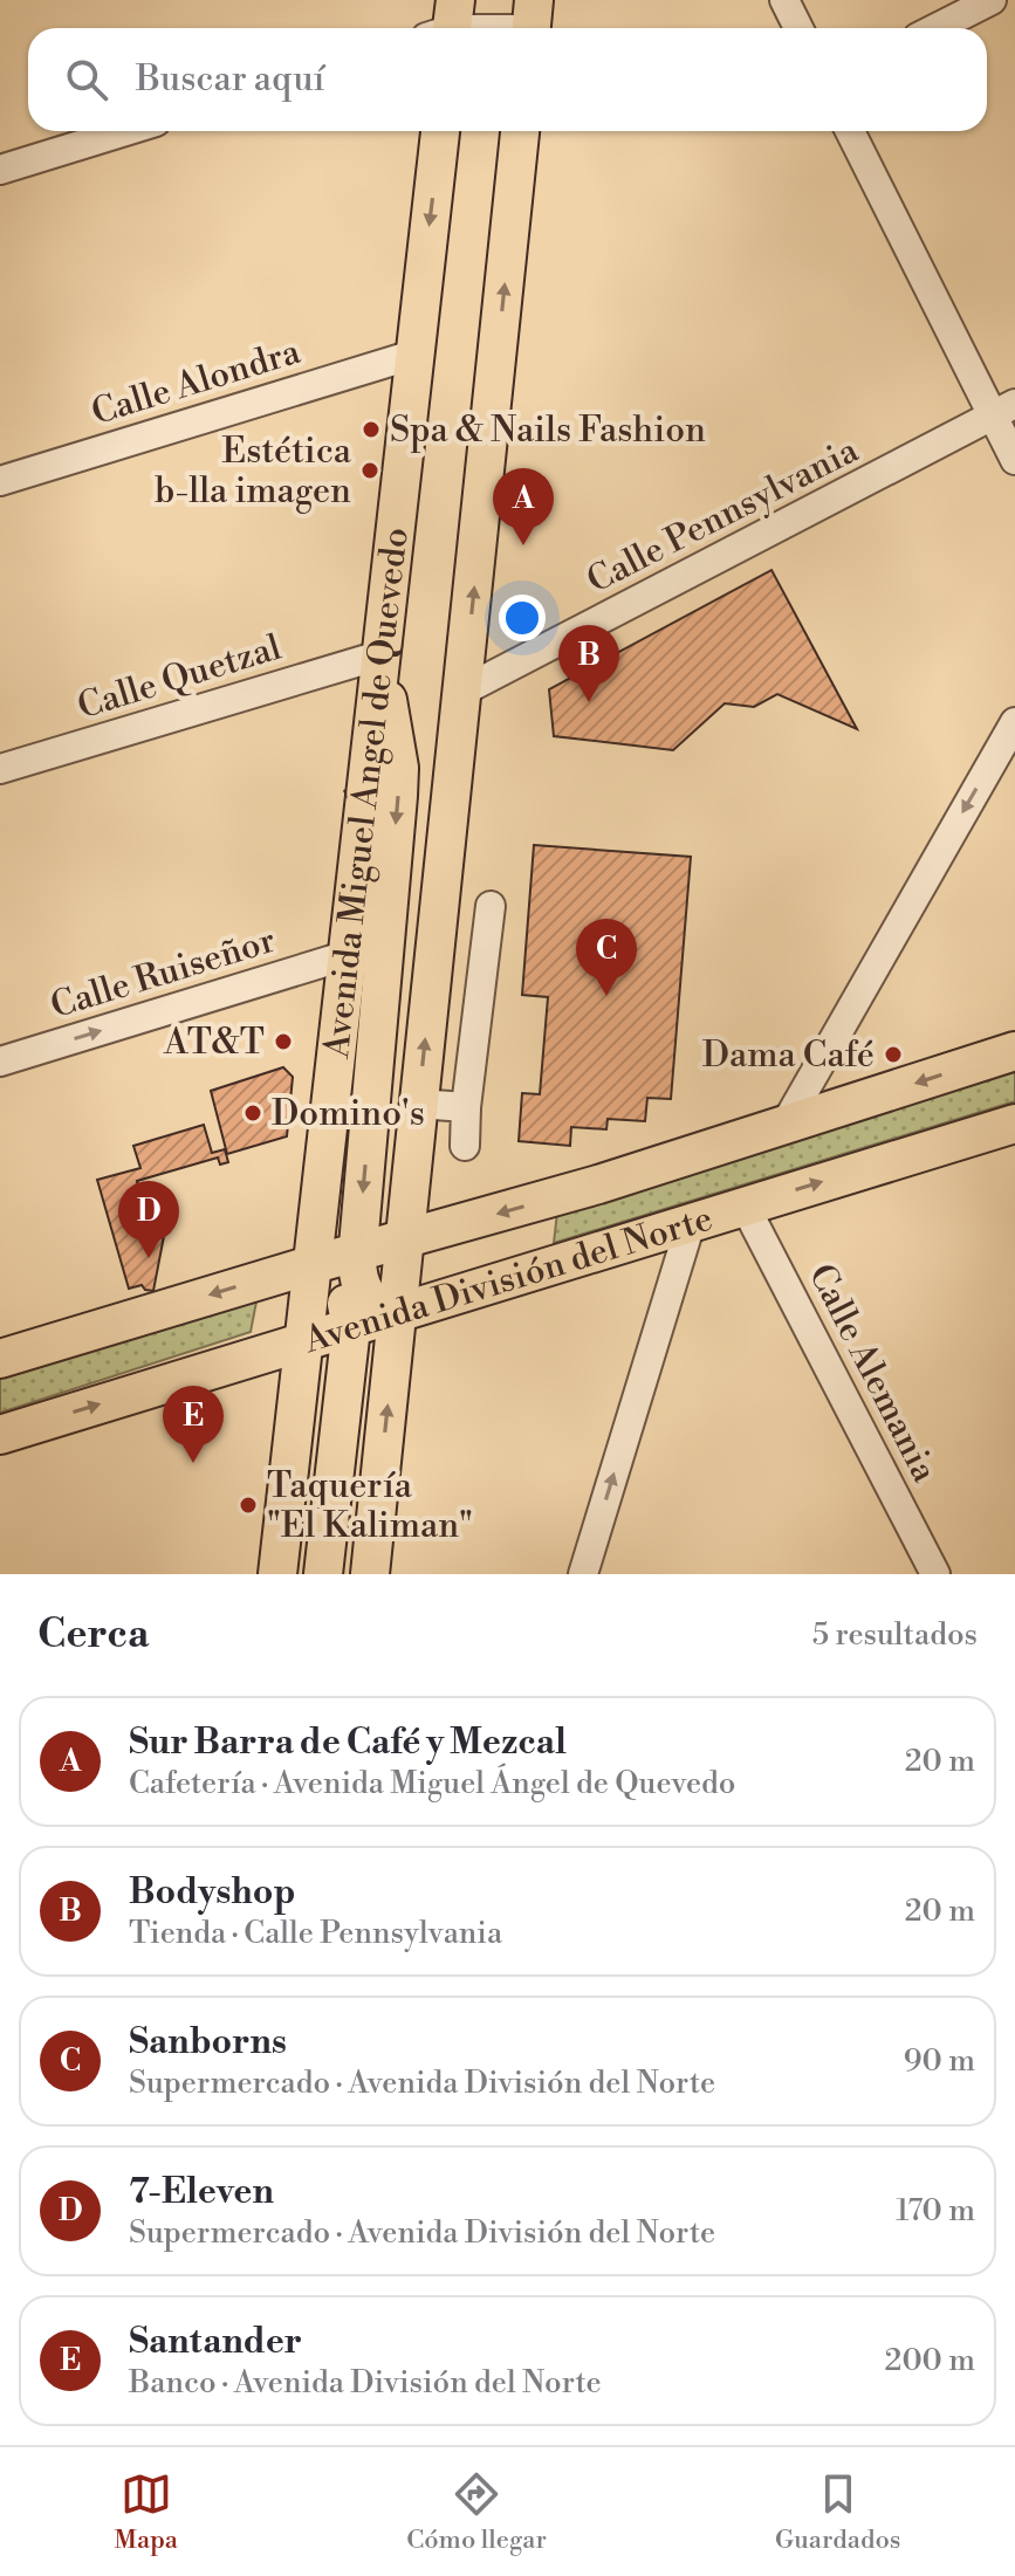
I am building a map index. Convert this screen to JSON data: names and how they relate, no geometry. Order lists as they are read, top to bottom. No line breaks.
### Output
{"streets":{"main road":["Avenida Miguel Ángel de Quevedo","Avenida División del Norte"],"street":["Calle Alondra","Calle Pennsylvania","Calle Quetzal","Calle Ruiseñor","Calle Alemania"]},"crossings":[["Calle Alondra","Avenida Miguel Ángel de Quevedo"],["Calle Quetzal","Avenida Miguel Ángel de Quevedo"],["Avenida Miguel Ángel de Quevedo","Calle Ruiseñor"],["Avenida Miguel Ángel de Quevedo","Avenida División del Norte"],["Avenida División del Norte","Calle Alemania"]],"one_way":["Calle Ruiseñor"],"places":["Spa & Nails Fashion","Estética b-lla imagen","AT&T","Dama Café","Domino's","Taquería \"El Kaliman\""],"page":{"search":"Buscar aquí","pins":["A","B","C","D","E"],"heading":["Cerca","5 resultados"],"list":[{"mark":"A","name":"Sur Barra de Café y Mezcal","note":"Cafetería · Avenida Miguel Ángel de Quevedo","value":"20 m"},{"mark":"B","name":"Bodyshop","note":"Tienda · Calle Pennsylvania","value":"20 m"},{"mark":"C","name":"Sanborns","note":"Supermercado · Avenida División del Norte","value":"90 m"},{"mark":"D","name":"7-Eleven","note":"Supermercado · Avenida División del Norte","value":"170 m"},{"mark":"E","name":"Santander","note":"Banco · Avenida División del Norte","value":"200 m"}],"nav":["Mapa","Cómo llegar","Guardados"]}}
